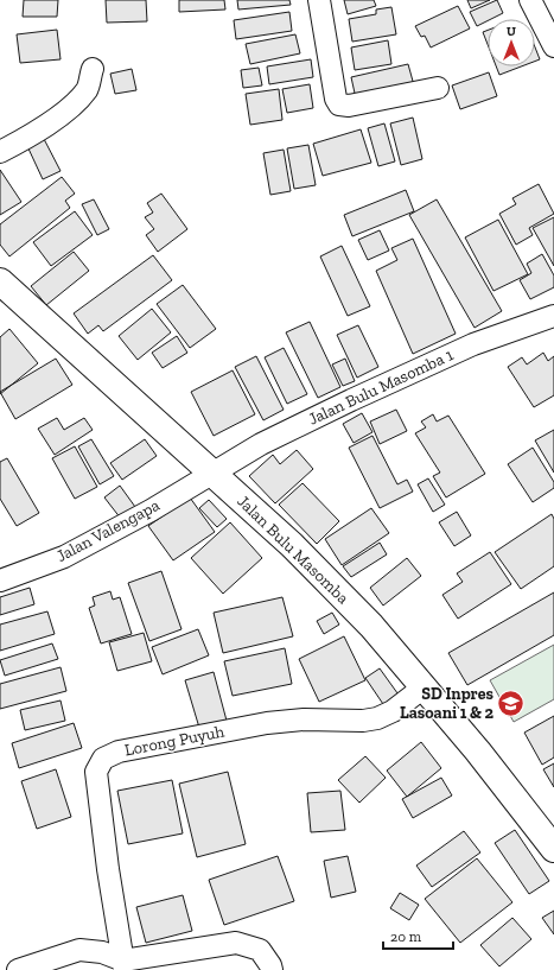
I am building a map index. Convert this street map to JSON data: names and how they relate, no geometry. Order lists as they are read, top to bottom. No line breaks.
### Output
{"streets":{"street":["Jalan Bulu Masomba 1","Jalan Valengapa","Jalan Bulu Masomba","Lorong Puyuh"]},"crossings":[["Jalan Bulu Masomba 1","Jalan Valengapa"],["Jalan Bulu Masomba 1","Jalan Bulu Masomba"],["Jalan Valengapa","Jalan Bulu Masomba"],["Jalan Bulu Masomba","Lorong Puyuh"]],"places":{"school or university":["SD Inpres Lasoani 1 & 2"]},"scale_bar":"20 m","north":"top"}
